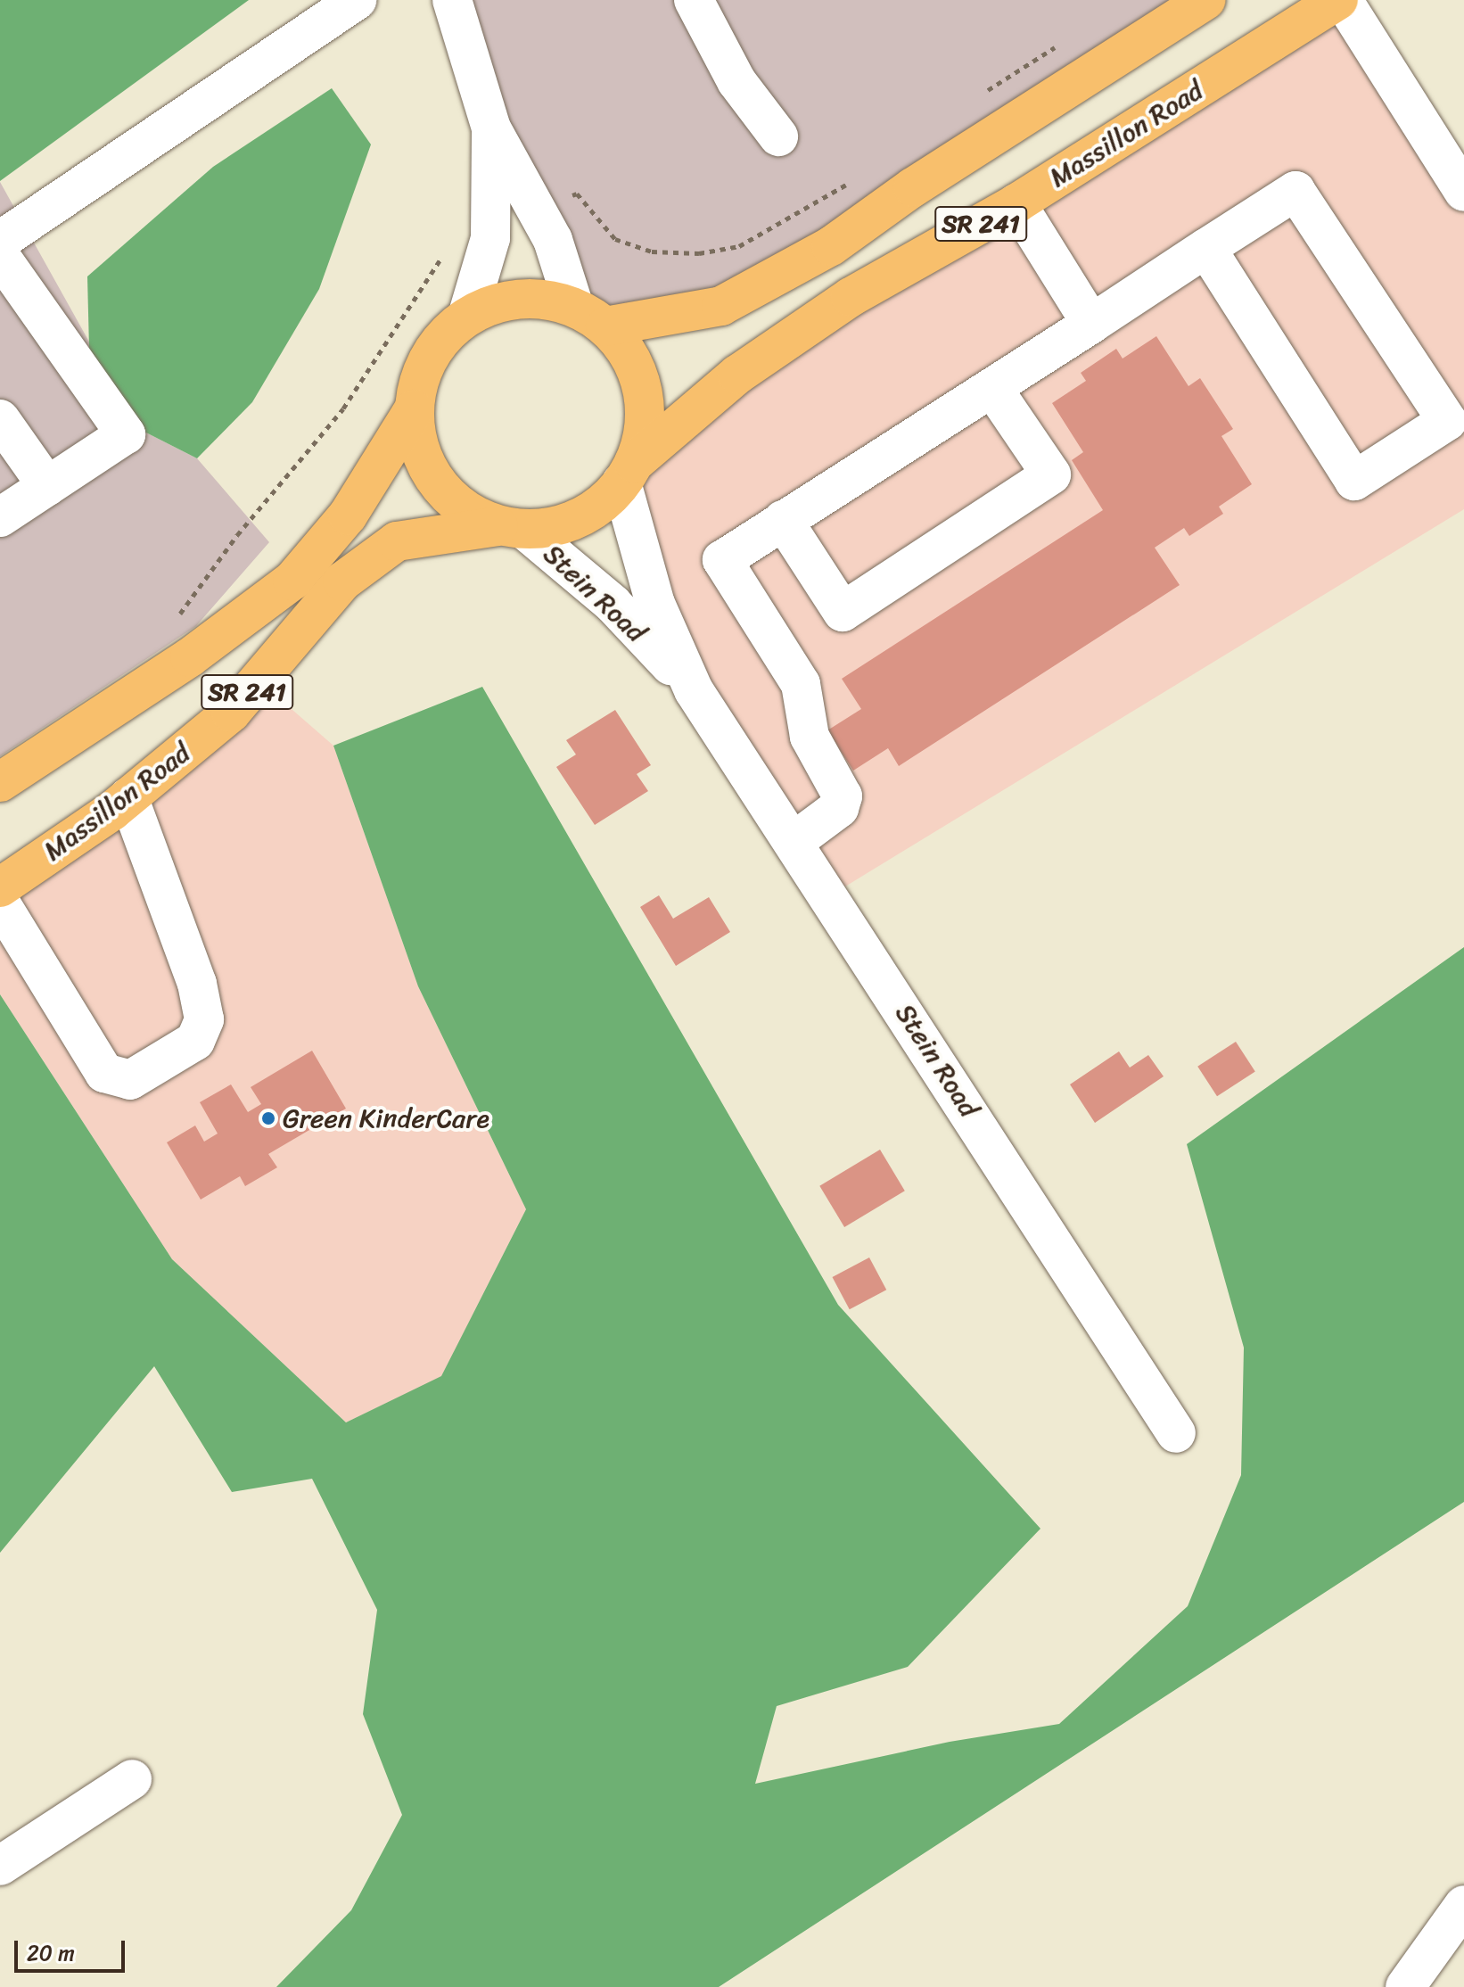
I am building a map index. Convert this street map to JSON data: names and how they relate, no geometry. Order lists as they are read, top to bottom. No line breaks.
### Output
{"streets":{"main road":["Massillon Road","SR 241"],"street":["Stein Road"]},"crossings":[["Massillon Road","SR 241"],["Massillon Road","Stein Road"],["SR 241","Stein Road"]],"places":["Green KinderCare"],"scale_bar":"20 m"}
